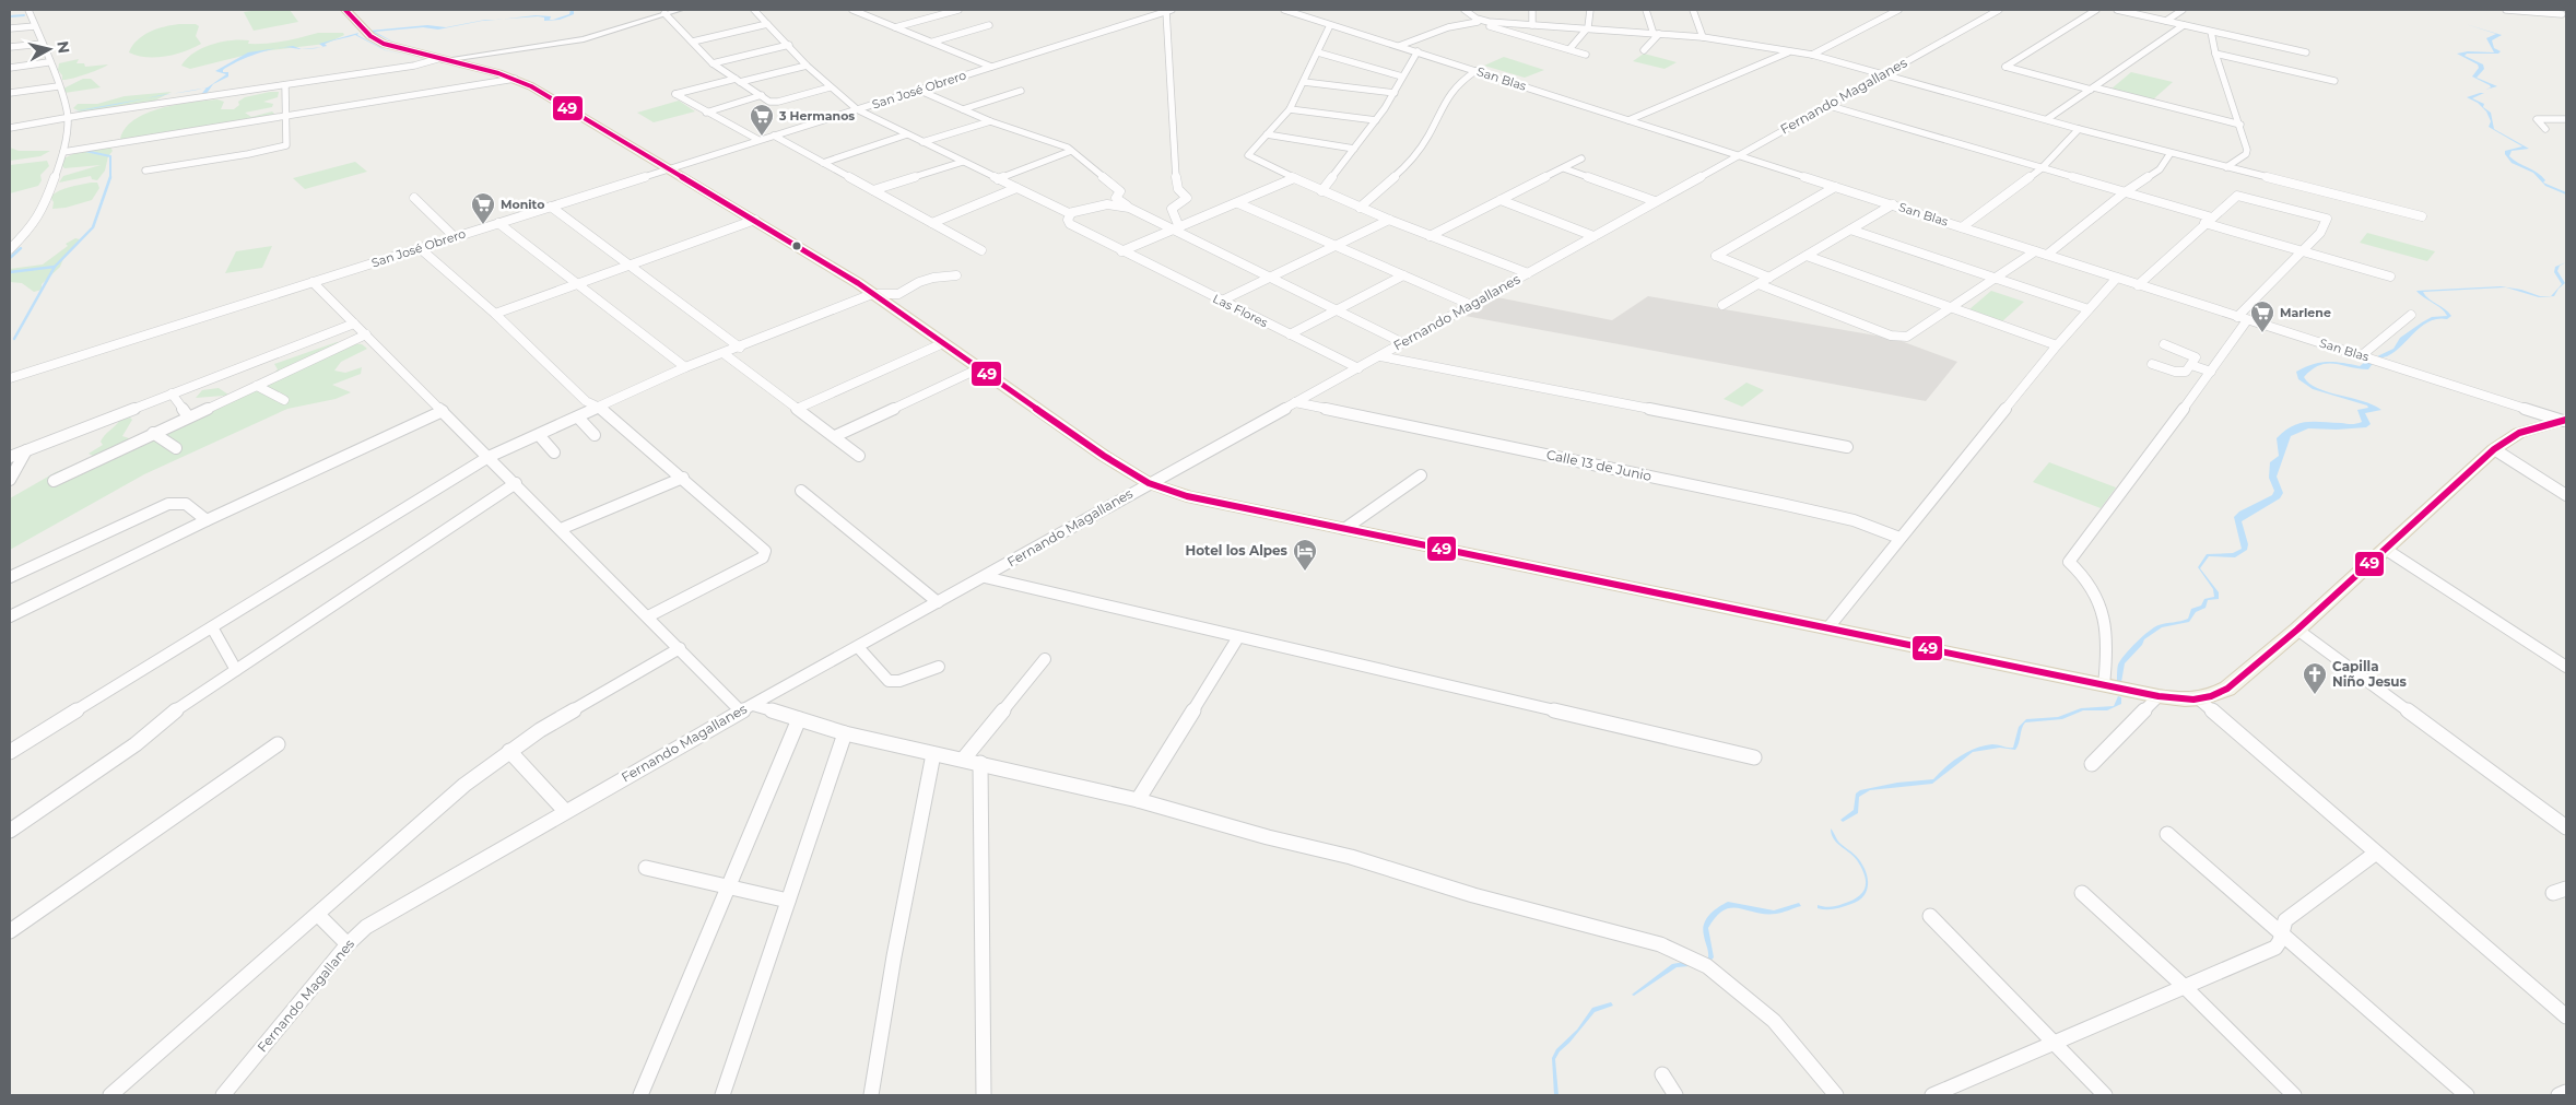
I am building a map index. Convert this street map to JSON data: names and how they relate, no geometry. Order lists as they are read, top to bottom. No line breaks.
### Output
{"streets":{"street":["San Blas","San José Obrero","Fernando Magallanes","Las Flores","Calle 13 de Junio"]},"crossings":[["San Blas","Fernando Magallanes"],["Fernando Magallanes","Las Flores"],["Fernando Magallanes","Calle 13 de Junio"]],"places":{"supermarket":["3 Hermanos","Monito","Marlene"],"hotel":["Hotel los Alpes"],"church":["Capilla Niño Jesus"]},"lines":["transit line 49"],"north":"right"}
